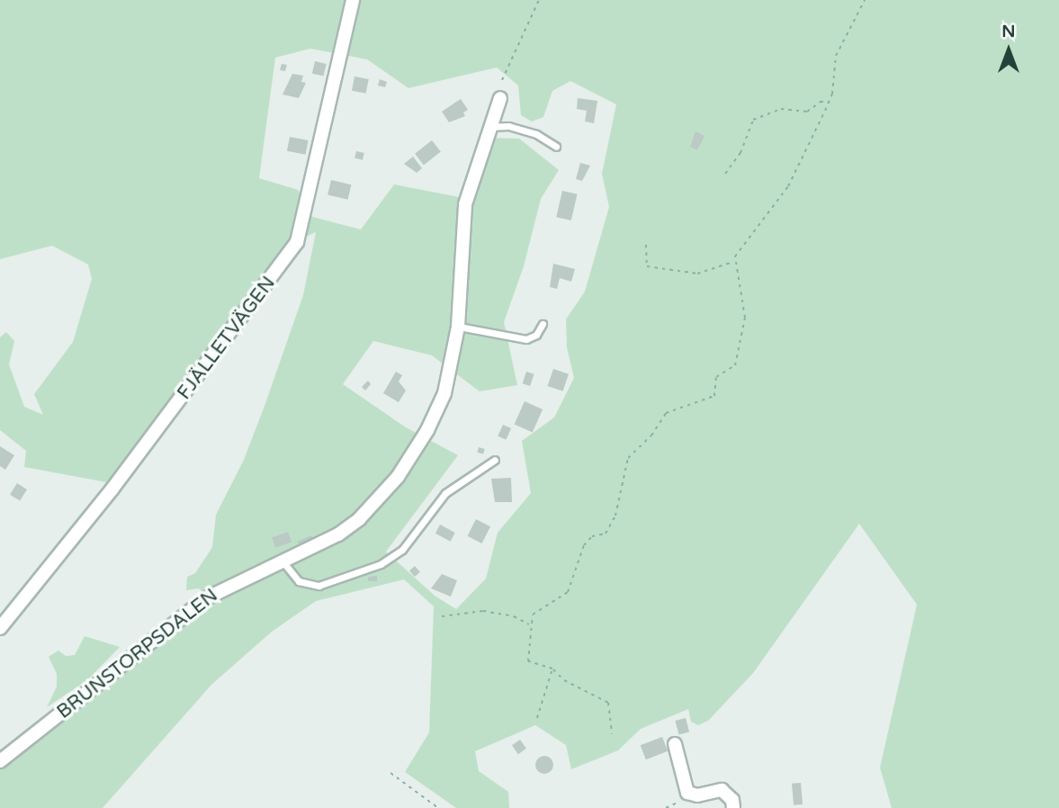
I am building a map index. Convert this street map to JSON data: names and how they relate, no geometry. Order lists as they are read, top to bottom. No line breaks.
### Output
{"streets":{"street":["FJÄLLETVÄGEN","BRUNSTORPSDALEN"]},"north":"top"}
